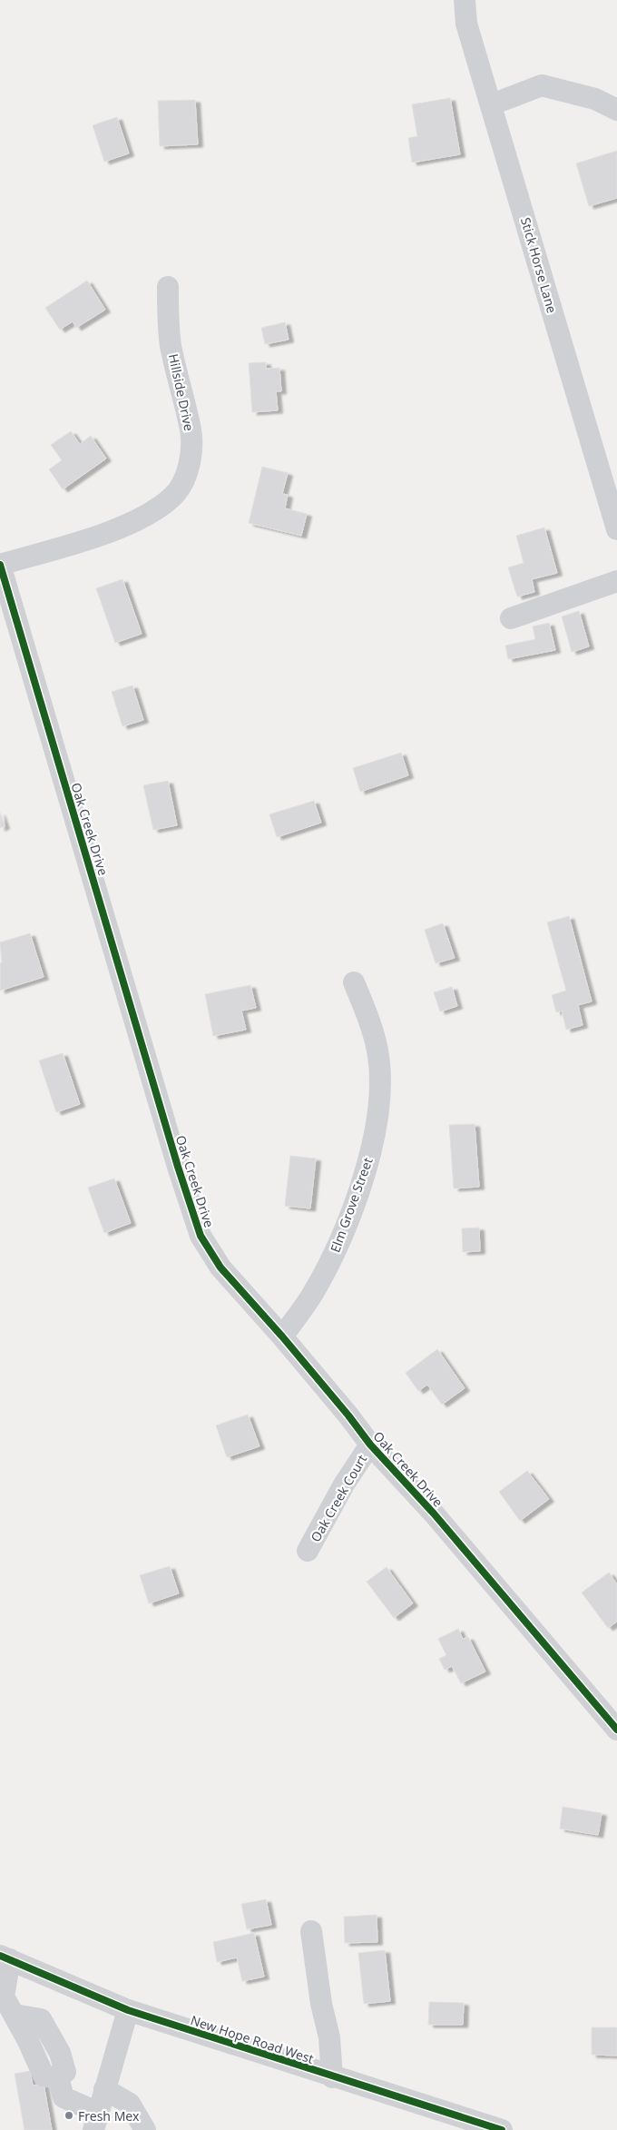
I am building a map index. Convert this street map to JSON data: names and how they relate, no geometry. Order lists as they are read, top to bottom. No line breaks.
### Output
{"streets":{"street":["Stick Horse Lane","Hillside Drive","Oak Creek Drive","Elm Grove Street","Oak Creek Court","New Hope Road West"]},"crossings":[["Hillside Drive","Oak Creek Drive"],["Oak Creek Drive","Elm Grove Street"],["Oak Creek Drive","Oak Creek Court"]],"places":["Fresh Mex"]}
